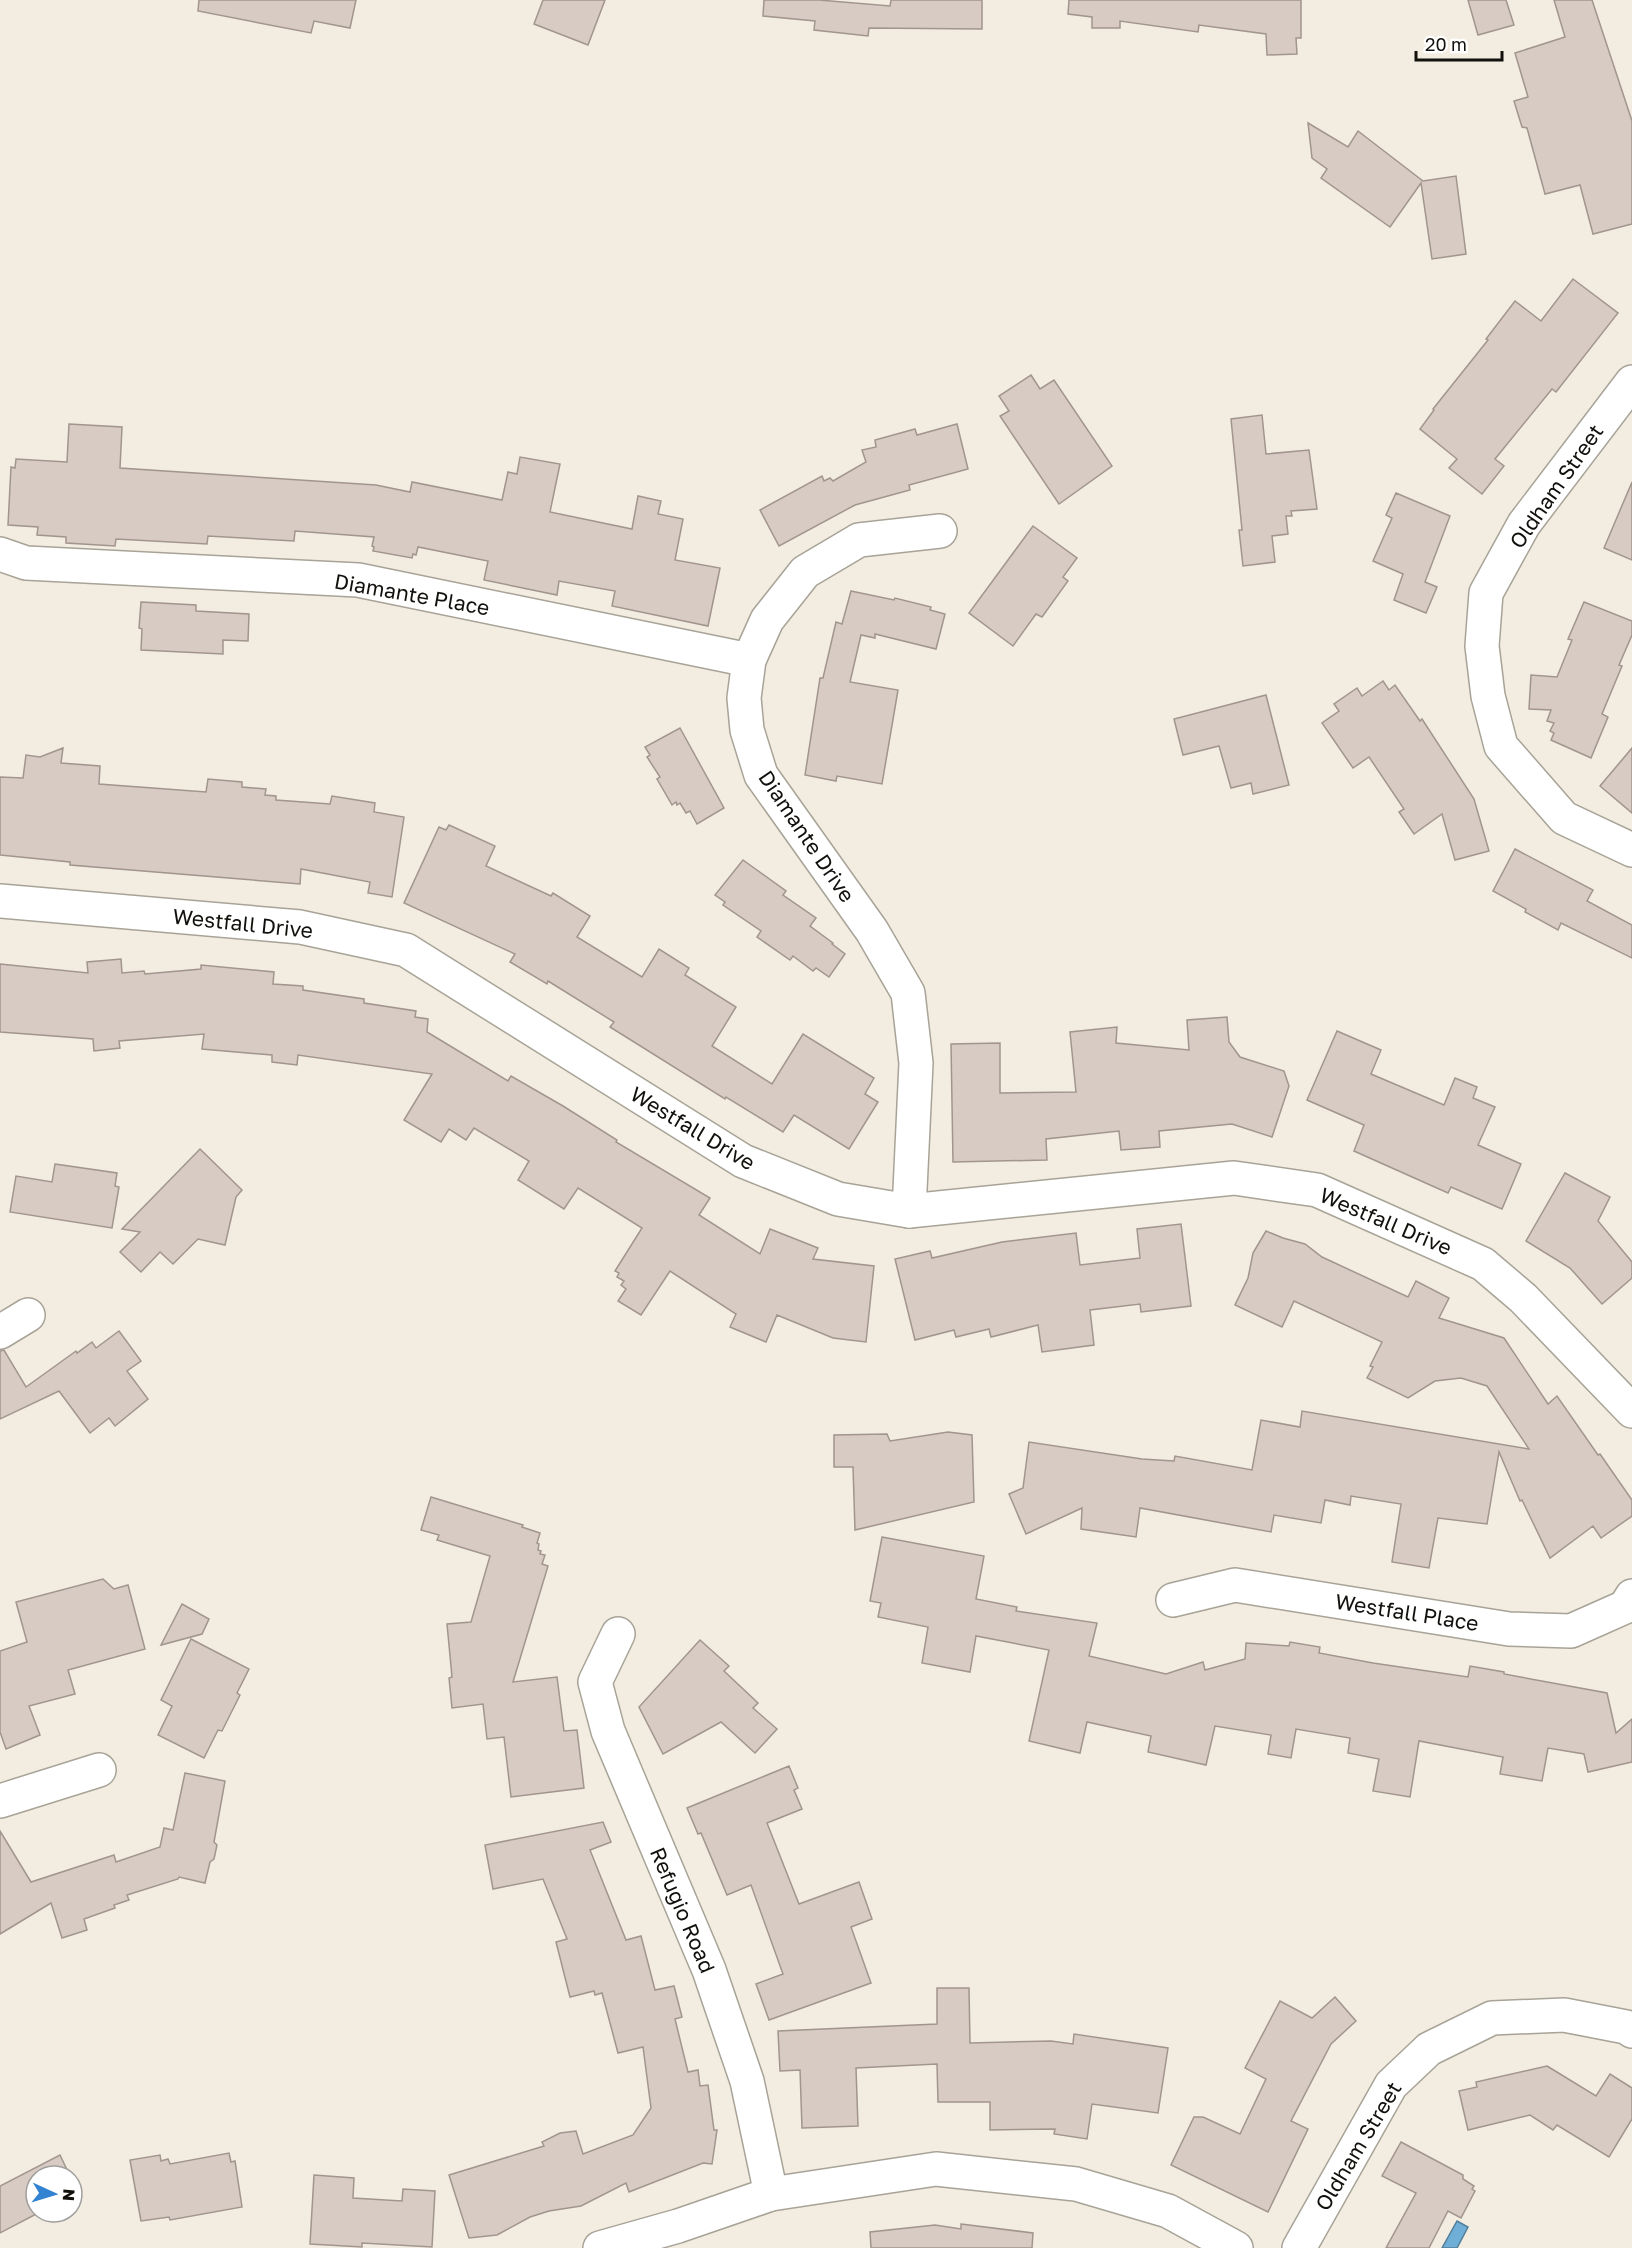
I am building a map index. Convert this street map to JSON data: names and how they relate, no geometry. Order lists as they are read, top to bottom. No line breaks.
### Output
{"streets":{"street":["Oldham Street","Diamante Place","Diamante Drive","Westfall Drive","Westfall Place","Refugio Road"]},"crossings":[["Diamante Place","Diamante Drive"],["Diamante Drive","Westfall Drive"]],"scale_bar":"20 m","north":"right"}
